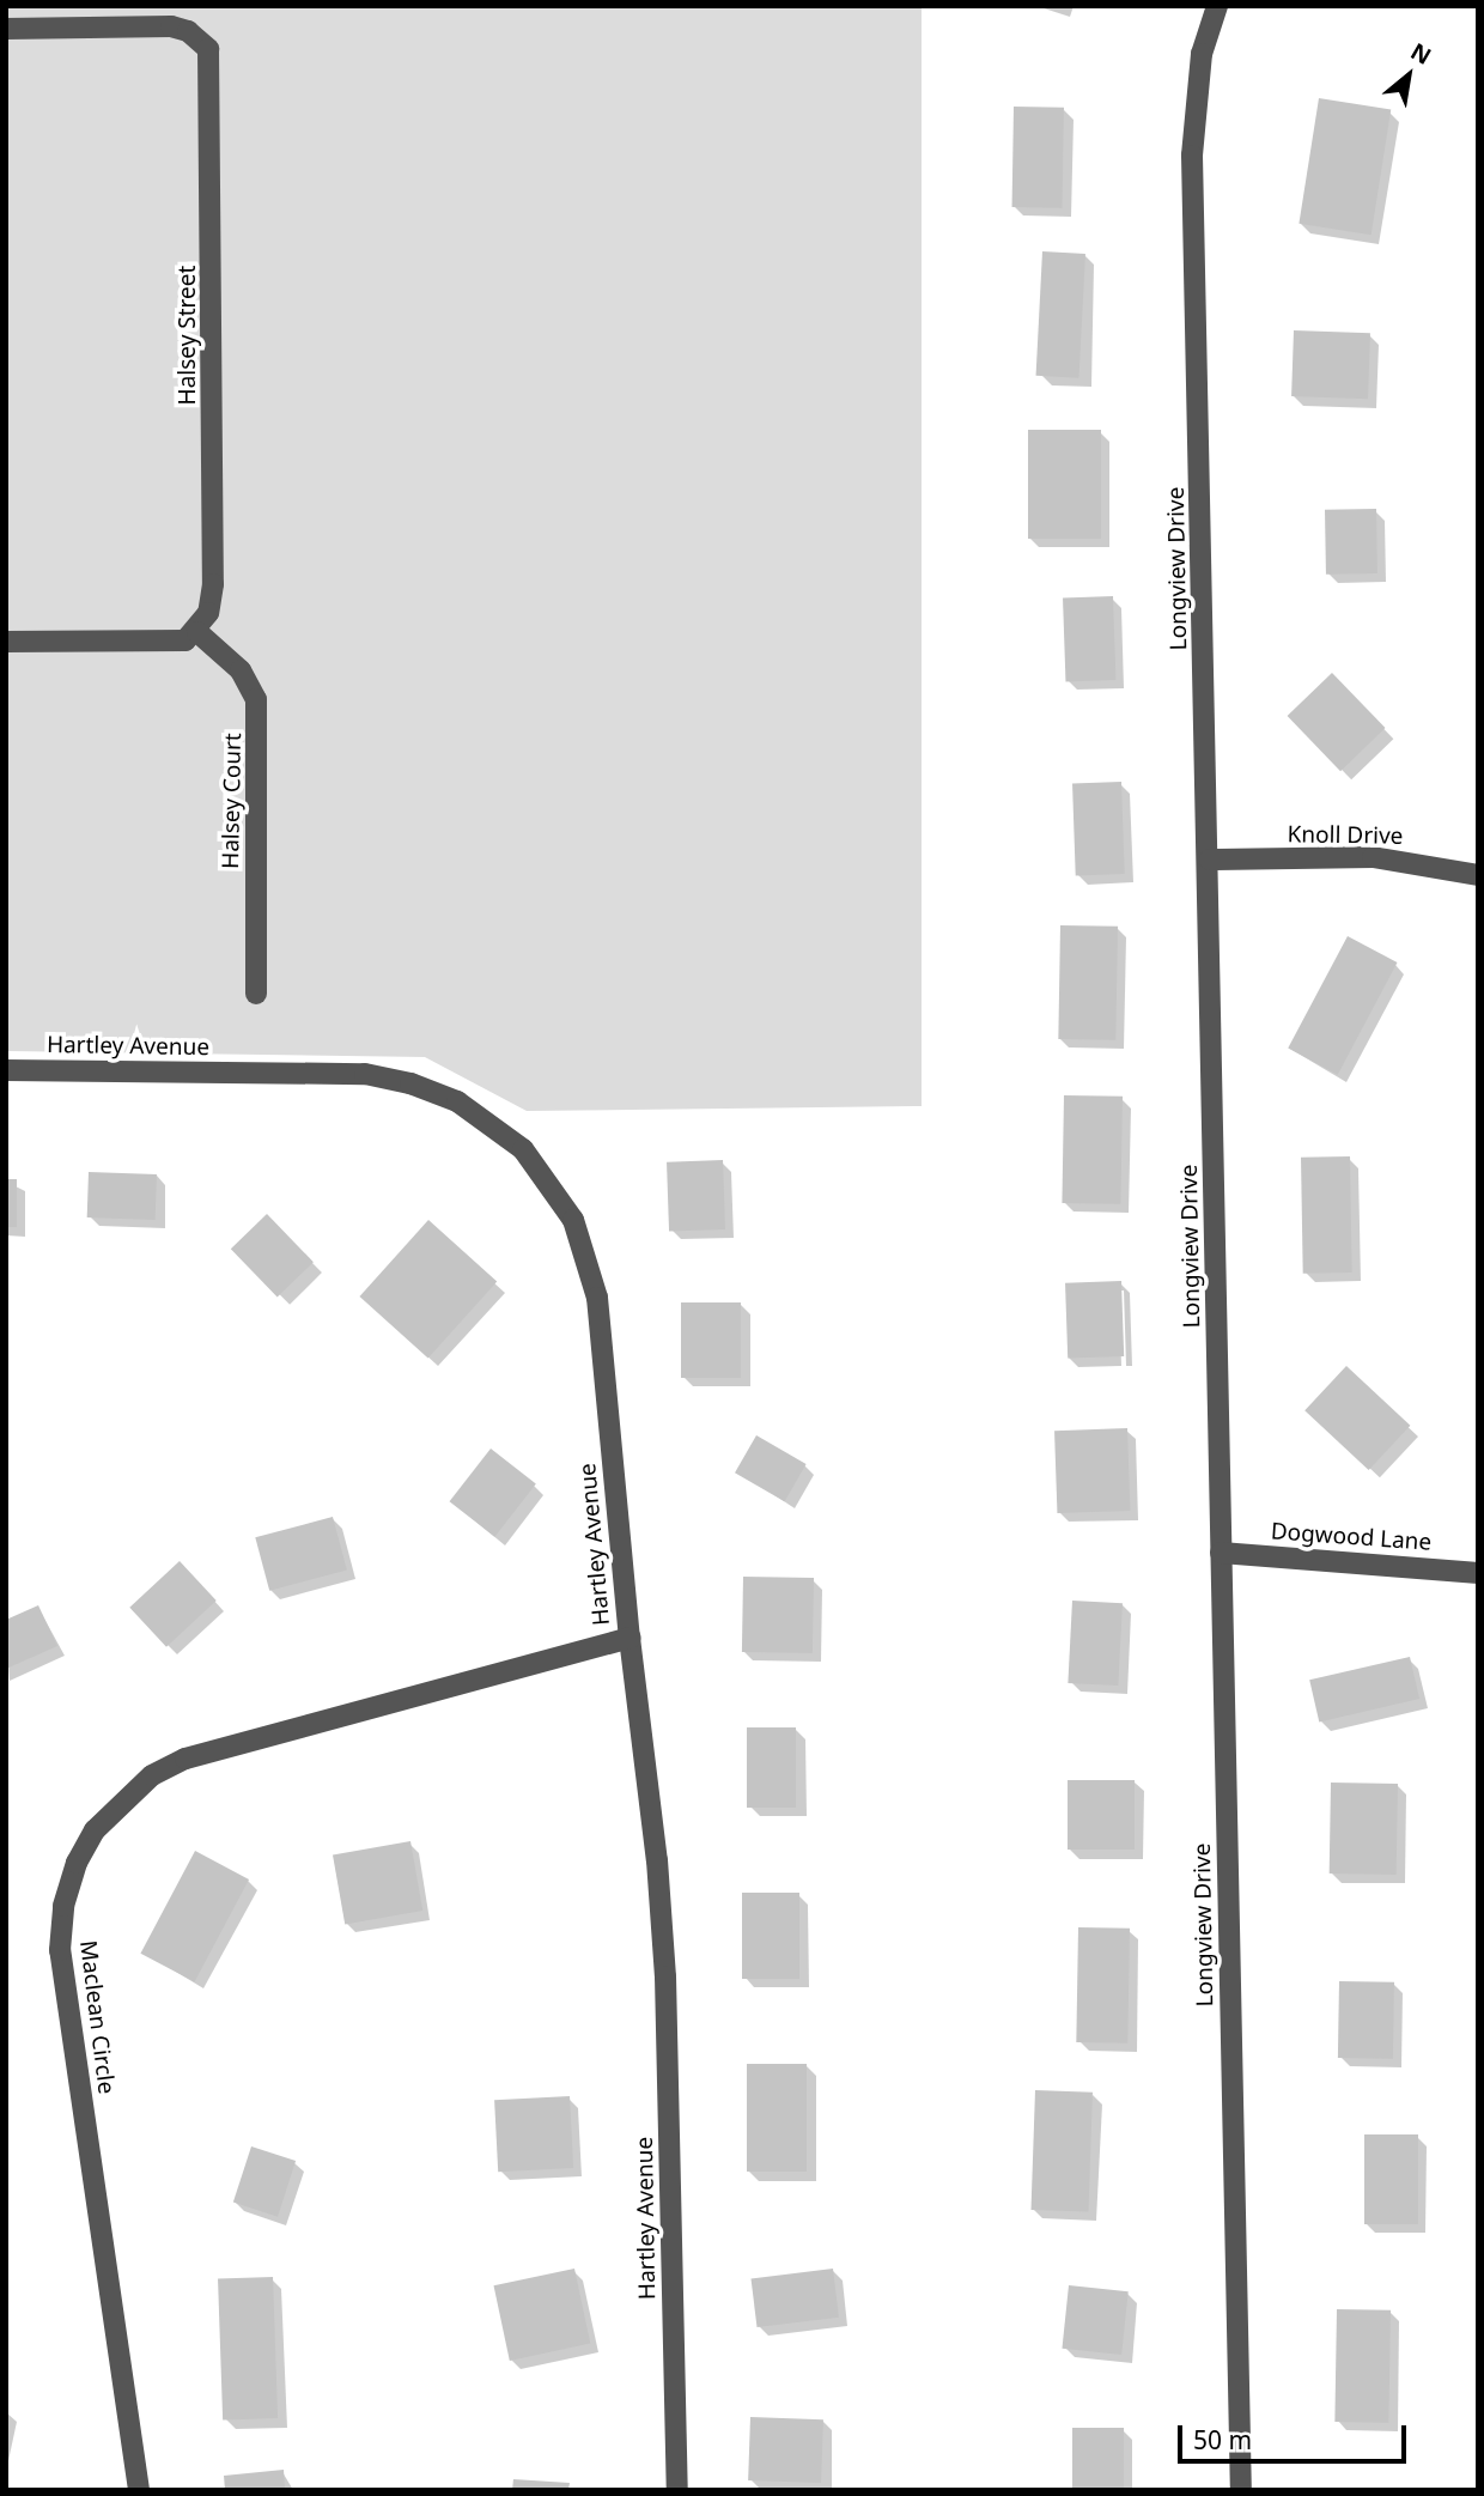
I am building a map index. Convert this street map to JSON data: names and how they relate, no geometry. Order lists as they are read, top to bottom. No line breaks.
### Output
{"streets":{"street":["Halsey Street","Longview Drive","Halsey Court","Knoll Drive","Hartley Avenue","Dogwood Lane","Maclean Circle"]},"crossings":[["Halsey Street","Halsey Court"],["Longview Drive","Knoll Drive"],["Longview Drive","Dogwood Lane"],["Hartley Avenue","Maclean Circle"]],"scale_bar":"50 m","north":"top right"}
